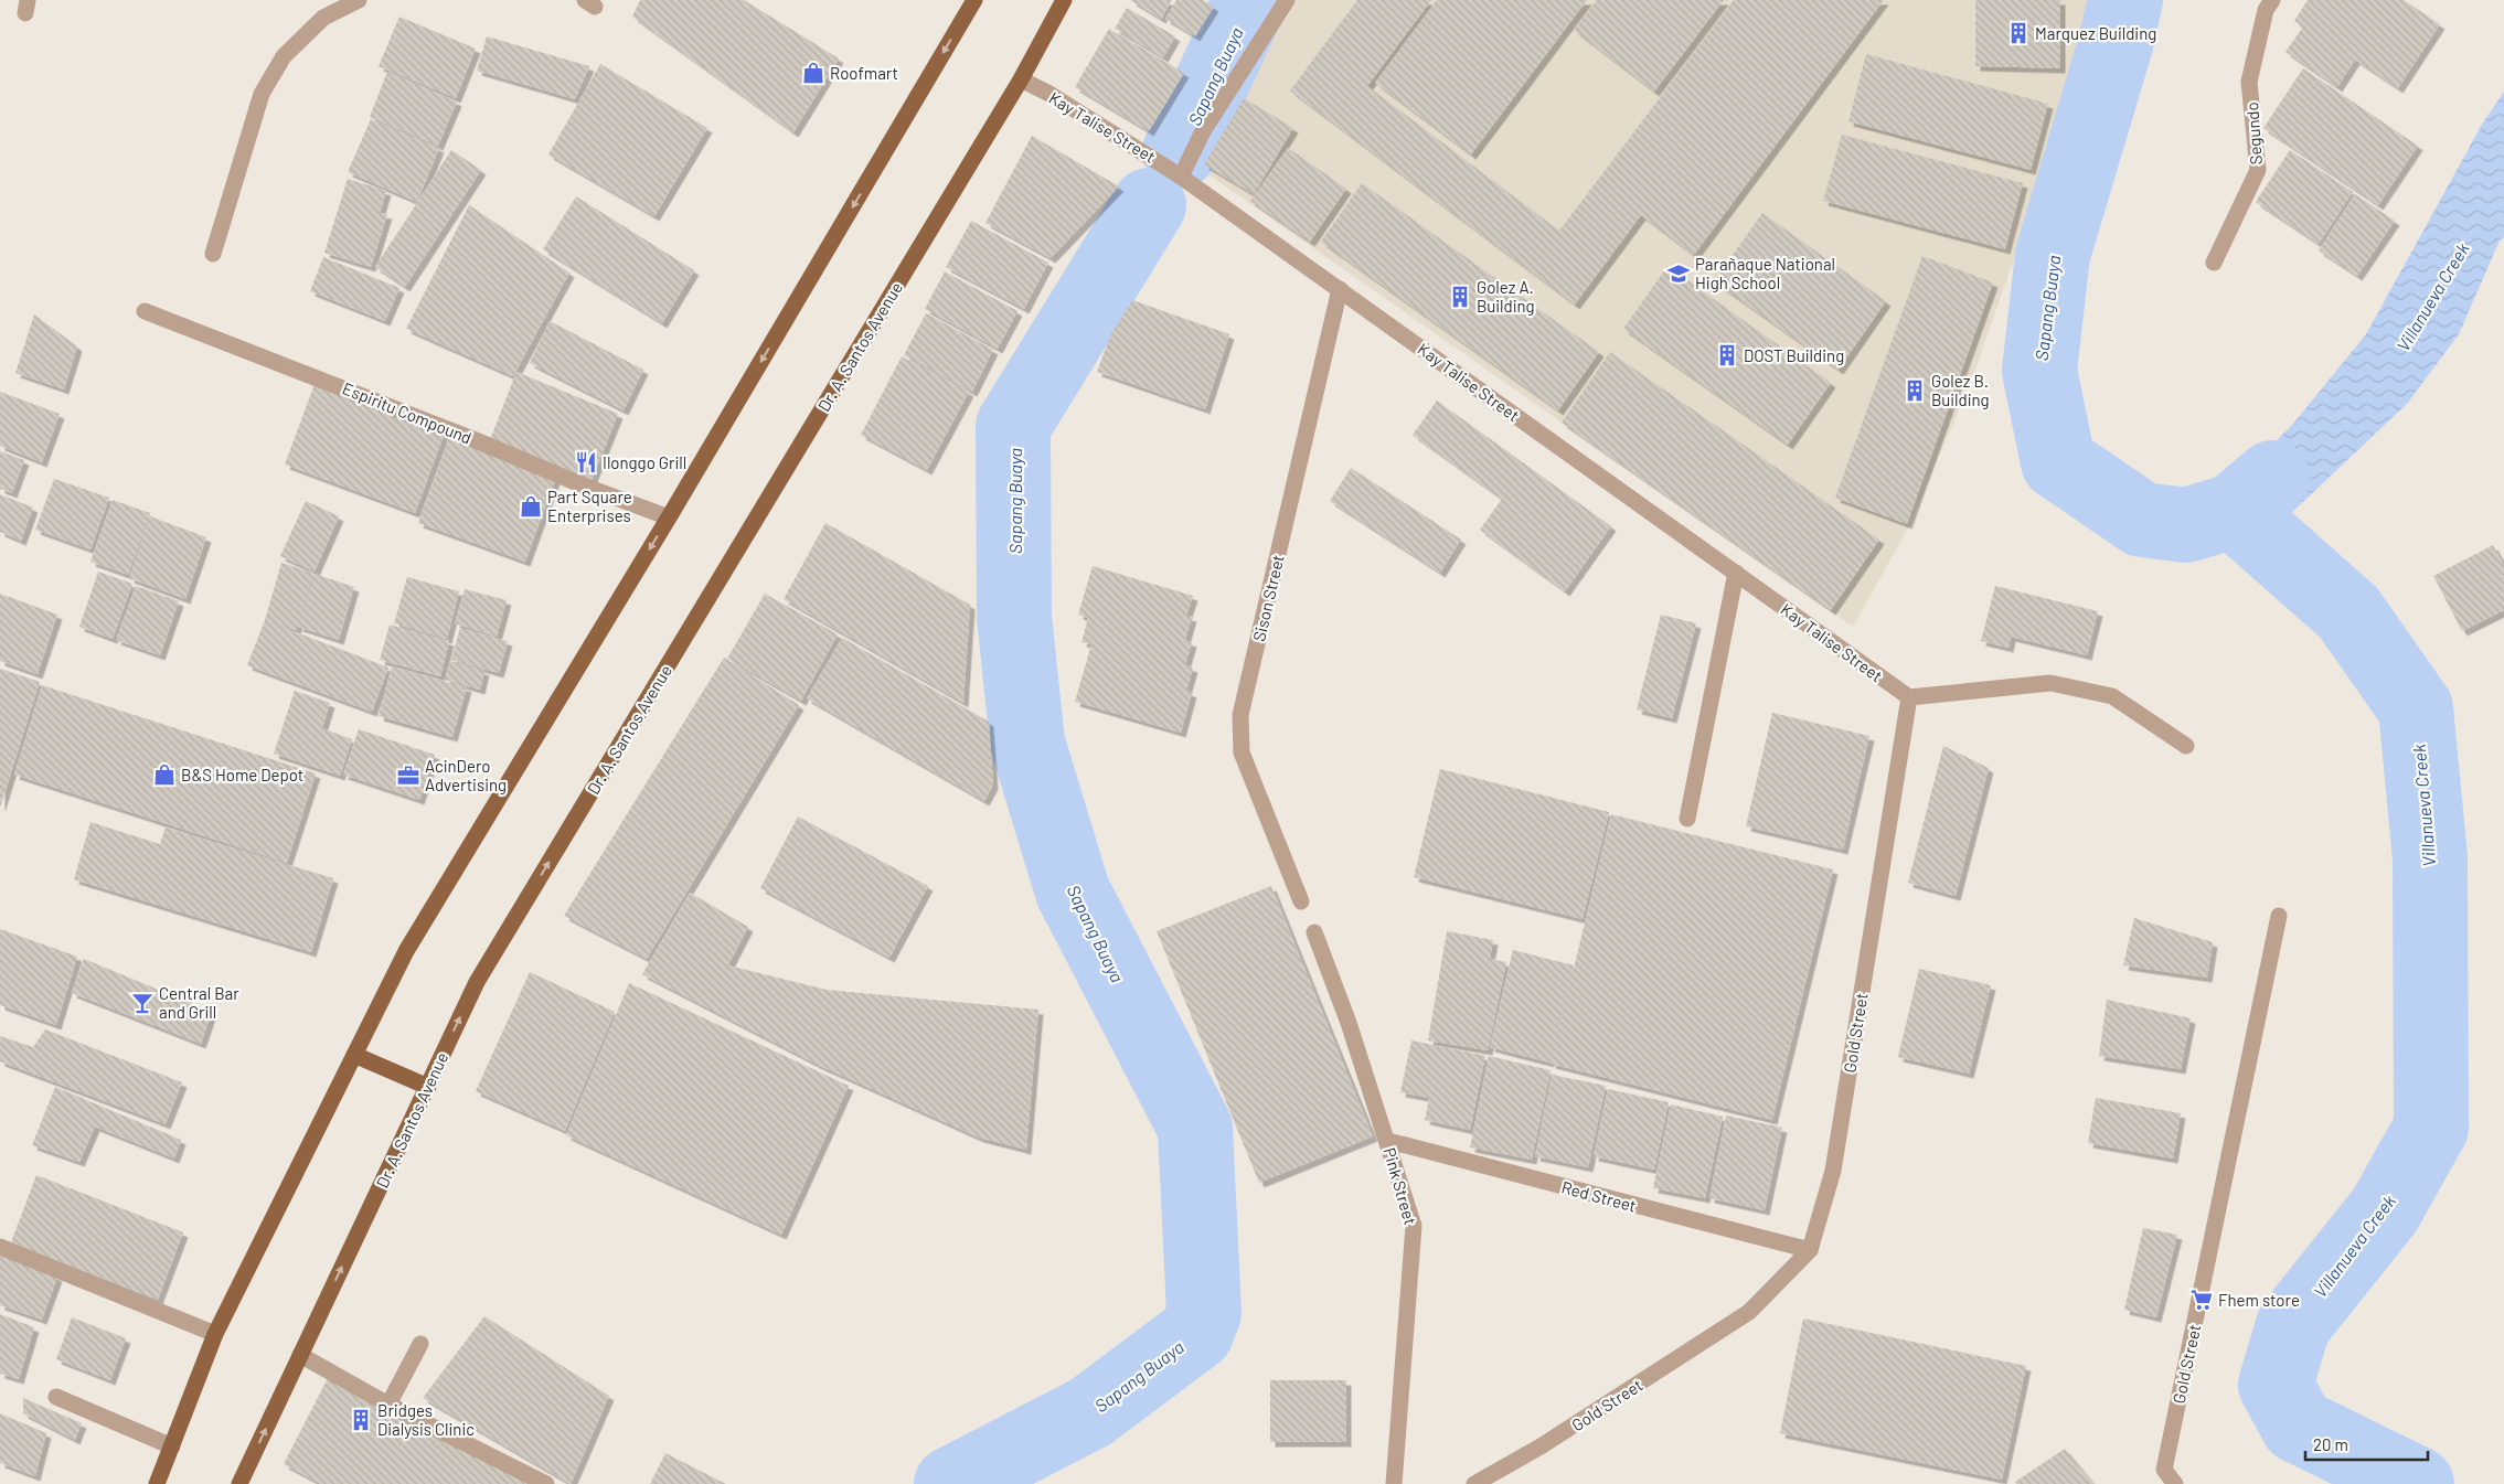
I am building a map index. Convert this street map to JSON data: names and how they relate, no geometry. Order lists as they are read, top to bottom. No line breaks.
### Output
{"streets":{"main road":["Dr. A. Santos Avenue"],"street":["Kay Talise Street","Segundo","Espiritu Compound","Sison Street","Gold Street","Pink Street","Red Street"]},"crossings":[["Kay Talise Street","Dr. A. Santos Avenue"],["Kay Talise Street","Sison Street"],["Kay Talise Street","Gold Street"],["Gold Street","Red Street"],["Pink Street","Red Street"]],"water":["Sapang Buaya","Villanueva Creek"],"places":{"building":["Marquez Building","Golez A. Building","DOST Building","Golez B. Building","Bridges Dialysis Clinic"],"shop":["Roofmart","Part Square Enterprises","B&S Home Depot"],"school or university":["Parañaque National High School"],"restaurant":["Ilonggo Grill"],"office":["AcinDero Advertising"],"bar":["Central Bar and Grill"],"supermarket":["Fhem store"]},"scale_bar":"20 m"}
